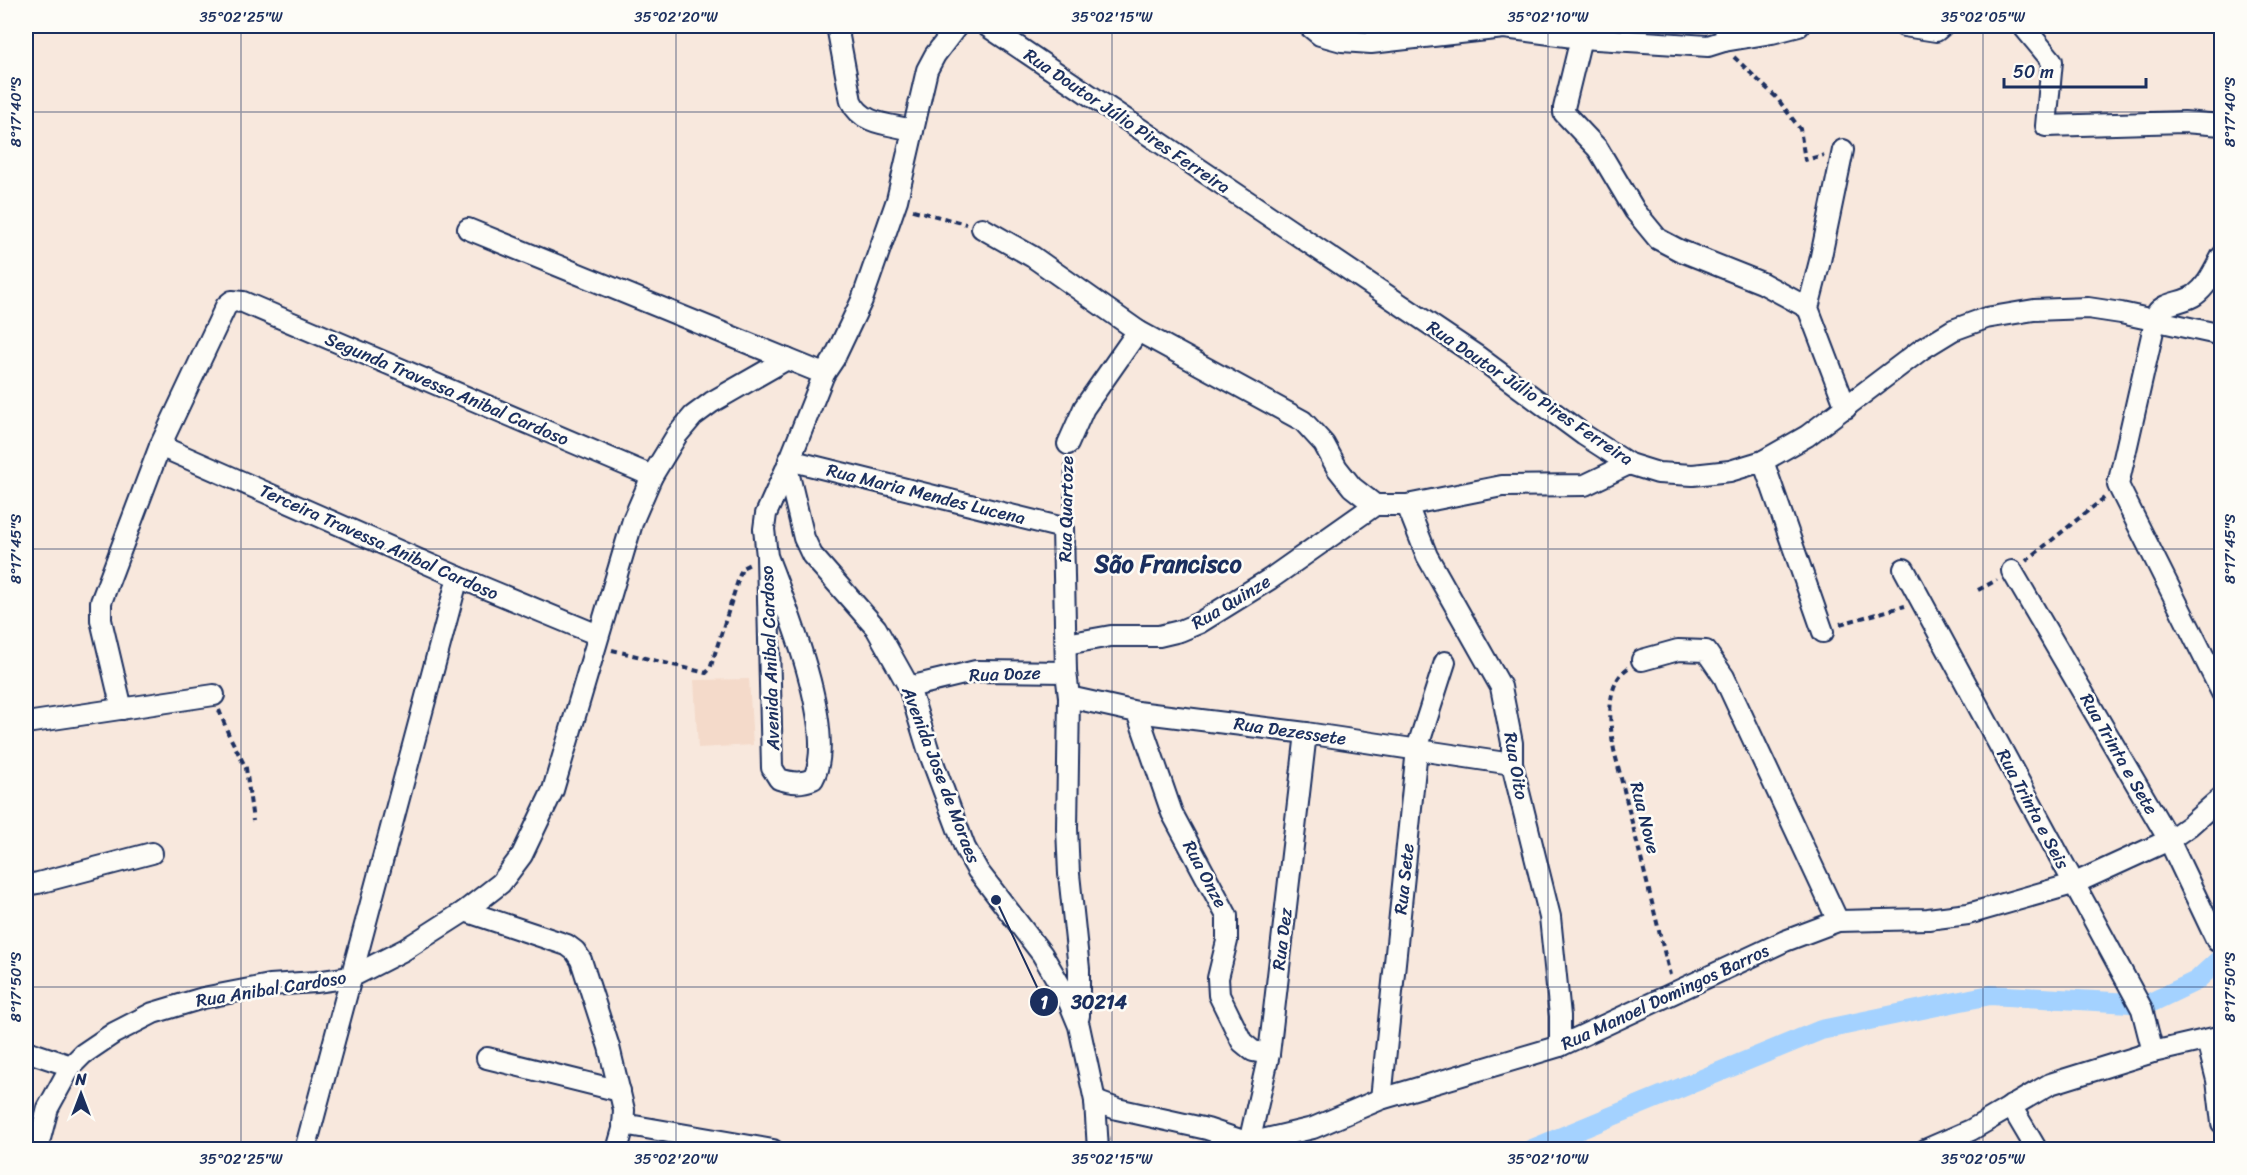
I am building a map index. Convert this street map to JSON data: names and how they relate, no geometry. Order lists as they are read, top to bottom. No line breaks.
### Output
{"streets":{"street":["Rua Doutor Júlio Pires Ferreira","Segunda Travessa Anibal Cardoso","Rua Maria Mendes Lucena","Rua Quartoze","Terceira Travessa Anibal Cardoso","Rua Quinze","Avenida Anibal Cardoso","Rua Doze","Rua Dezessete","Rua Trinta e Sete","Rua Oito","Avenida Jose de Moraes","Rua Trinta e Seis","Rua Onze","Rua Sete","Rua Dez","Rua Anibal Cardoso","Rua Manoel Domingos Barros"],"path":["Rua Nove"]},"crossings":[["Segunda Travessa Anibal Cardoso","Terceira Travessa Anibal Cardoso"],["Segunda Travessa Anibal Cardoso","Rua Anibal Cardoso"],["Rua Maria Mendes Lucena","Rua Quartoze"],["Rua Maria Mendes Lucena","Avenida Anibal Cardoso"],["Rua Maria Mendes Lucena","Avenida Jose de Moraes"],["Rua Quartoze","Rua Quinze"],["Rua Quartoze","Rua Doze"],["Rua Quartoze","Rua Dezessete"],["Rua Quartoze","Avenida Jose de Moraes"],["Terceira Travessa Anibal Cardoso","Rua Anibal Cardoso"],["Avenida Anibal Cardoso","Avenida Jose de Moraes"],["Rua Doze","Avenida Jose de Moraes"],["Rua Dezessete","Rua Oito"],["Rua Dezessete","Rua Onze"],["Rua Dezessete","Rua Sete"],["Rua Dezessete","Rua Dez"],["Rua Trinta e Sete","Rua Manoel Domingos Barros"],["Rua Oito","Rua Manoel Domingos Barros"],["Rua Trinta e Seis","Rua Manoel Domingos Barros"],["Rua Nove","Rua Manoel Domingos Barros"],["Rua Onze","Rua Dez"],["Rua Sete","Rua Manoel Domingos Barros"],["Rua Dez","Rua Manoel Domingos Barros"]],"districts":["São Francisco"],"places":["30214"],"scale_bar":"50 m","north":"top","coordinates":["35°02'25\"W","35°02'20\"W","35°02'15\"W","35°02'10\"W","35°02'05\"W","8°17'40\"S","8°17'45\"S","8°17'50\"S"]}
